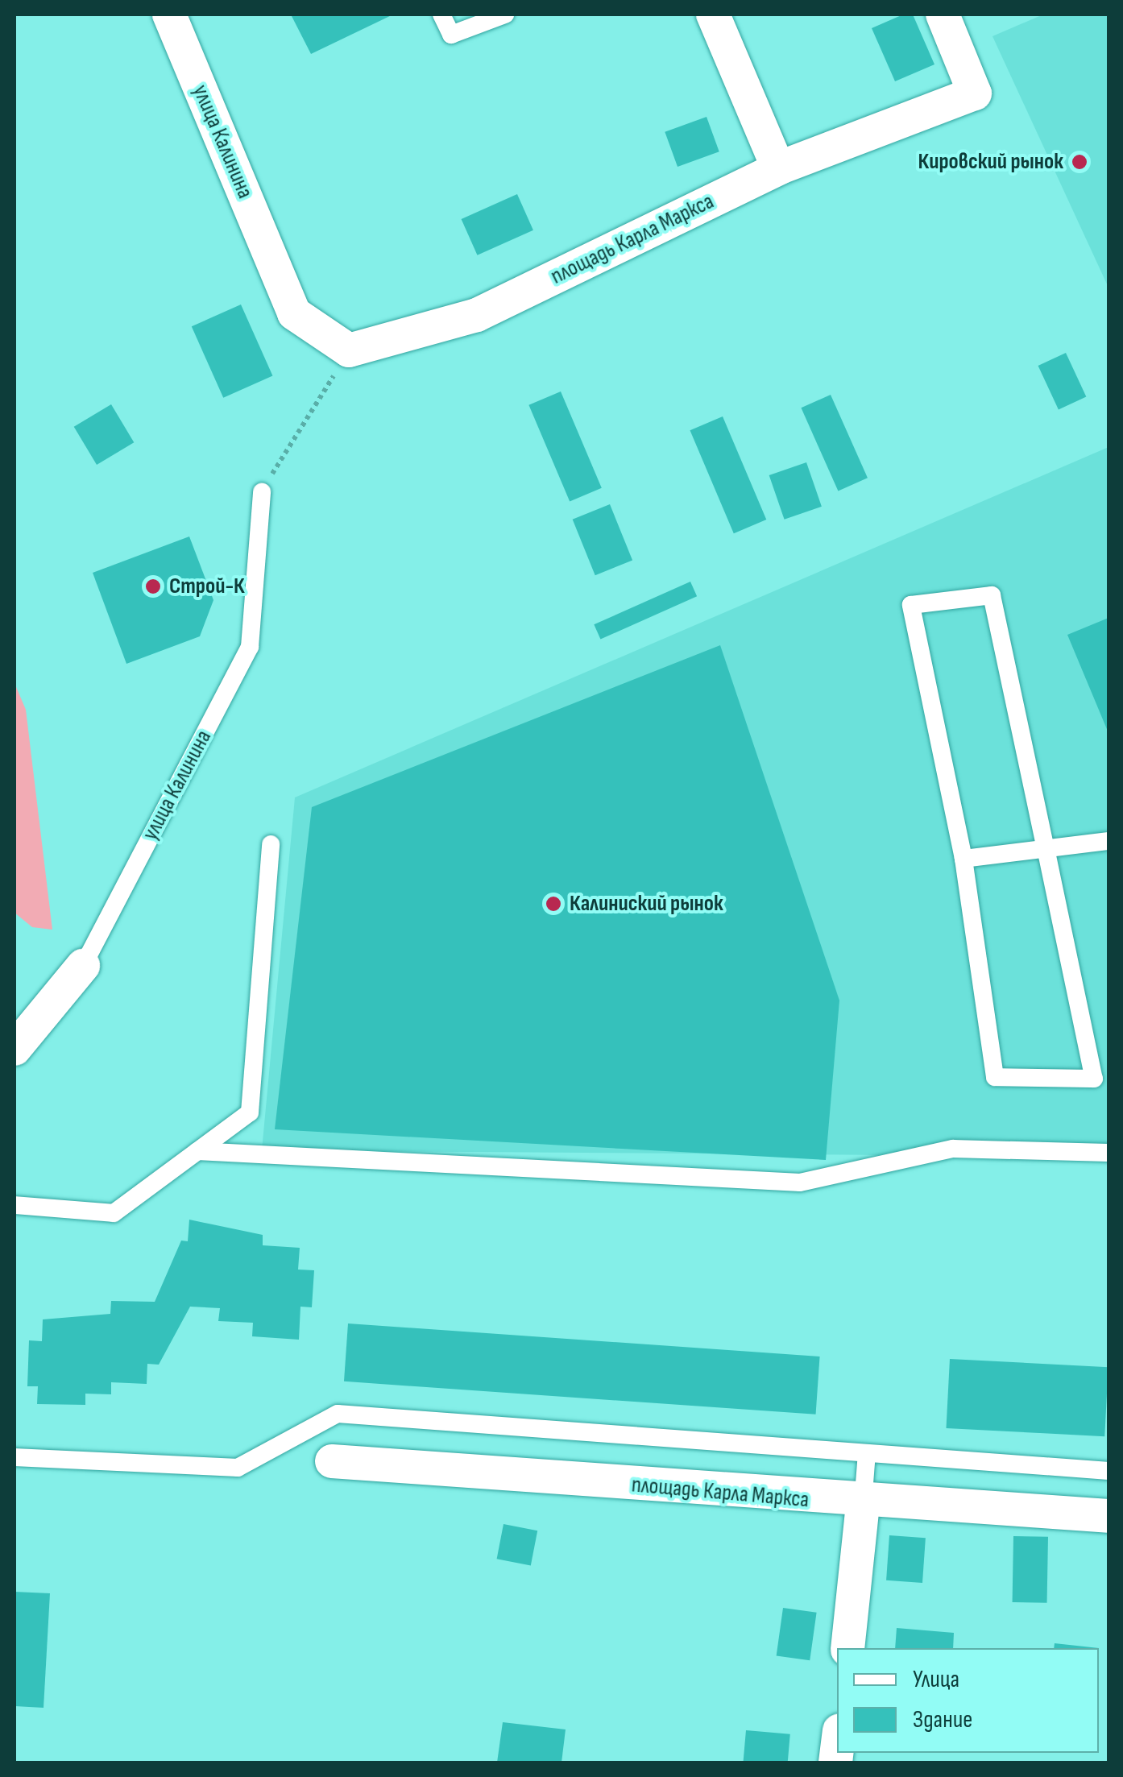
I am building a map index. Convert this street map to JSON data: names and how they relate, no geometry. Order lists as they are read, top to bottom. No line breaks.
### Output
{"streets":{"street":["улица Калинина","площадь Карла Маркса"]},"crossings":[["улица Калинина","площадь Карла Маркса"]],"places":["Кировский рынок","Строй-К","Калиниский рынок"],"legend":["Улица","Здание"]}
